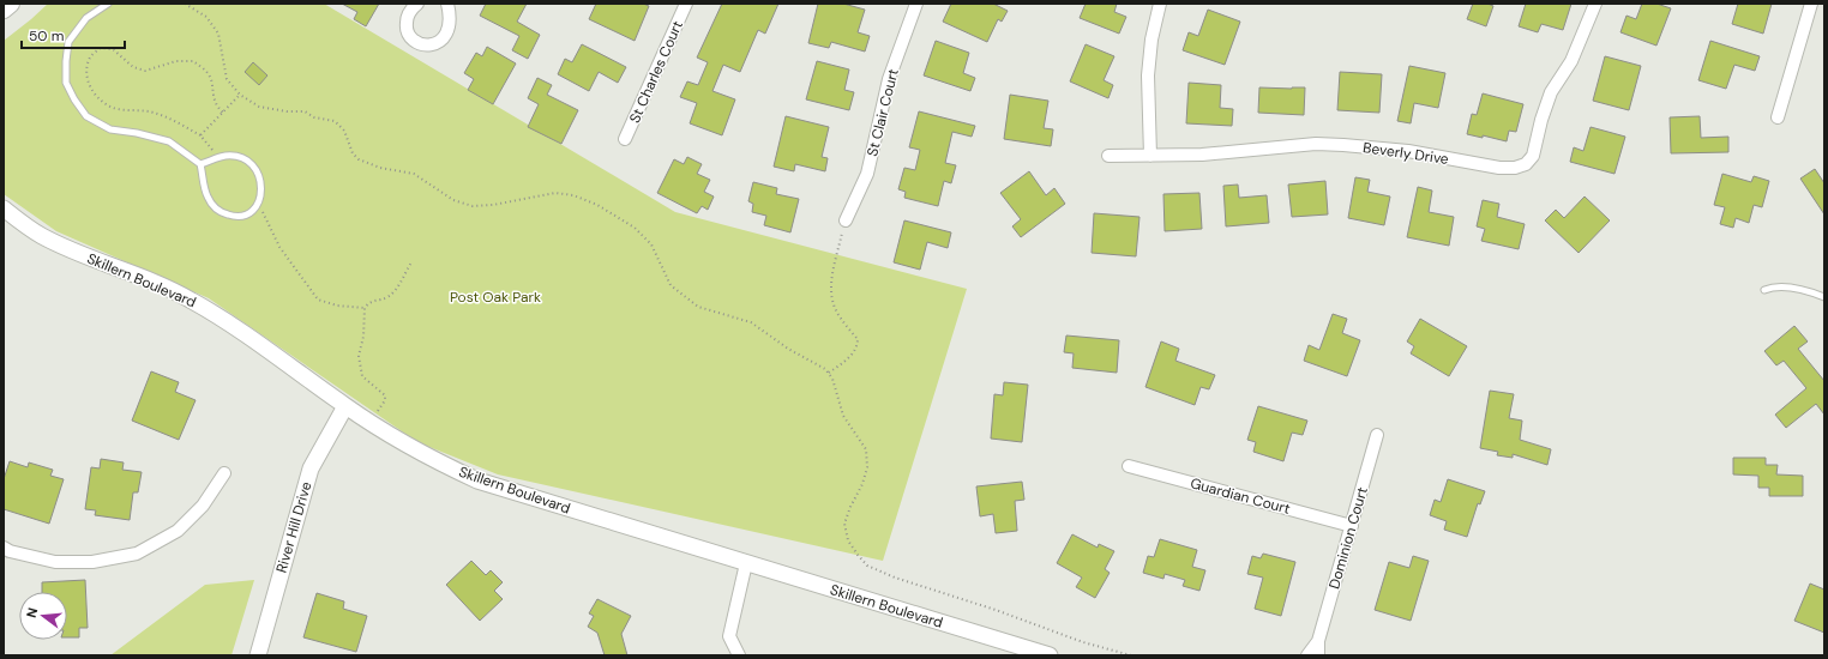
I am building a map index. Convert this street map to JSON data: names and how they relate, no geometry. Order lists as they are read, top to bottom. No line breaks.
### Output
{"streets":{"street":["St Charles Court","St Clair Court","Beverly Drive","Skillern Boulevard","Guardian Court","River Hill Drive","Dominion Court"]},"crossings":[["Skillern Boulevard","River Hill Drive"],["Guardian Court","Dominion Court"]],"parks":["Post Oak Park"],"scale_bar":"50 m","north":"left"}
